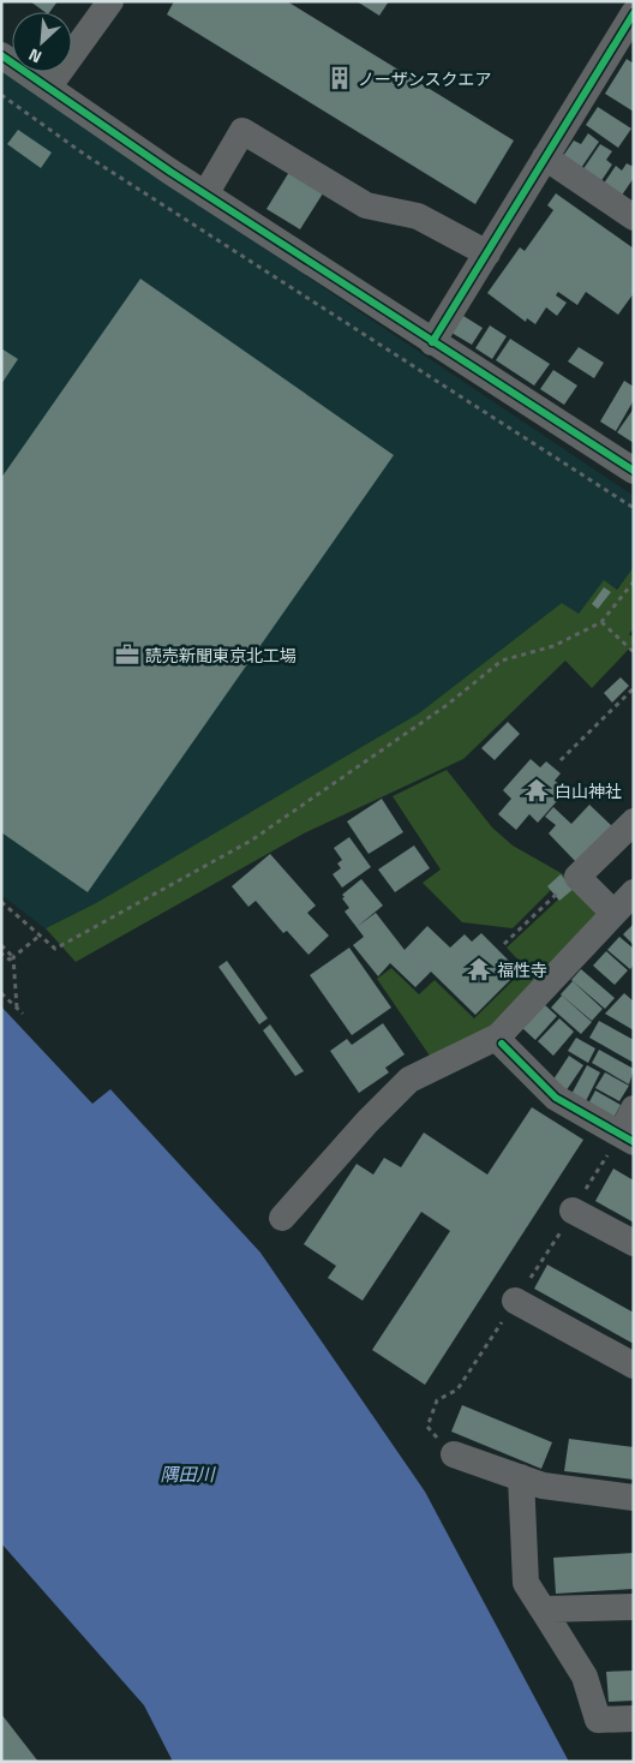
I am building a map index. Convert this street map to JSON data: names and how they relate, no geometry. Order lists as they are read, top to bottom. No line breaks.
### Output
{"water":["隅田川"],"places":{"building":["ノーザンスクエア"],"office":["読売新聞東京北工場"],"temple":["白山神社","福性寺"]},"north":"bottom left"}
